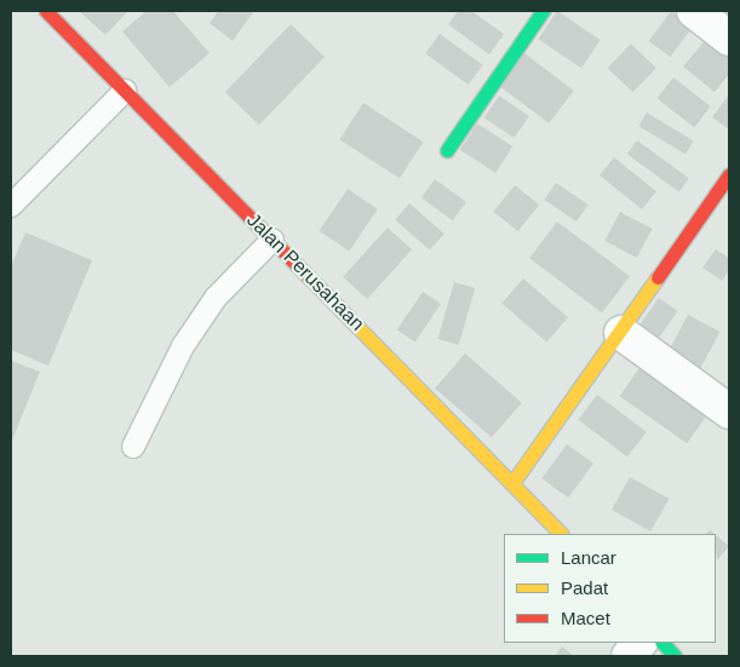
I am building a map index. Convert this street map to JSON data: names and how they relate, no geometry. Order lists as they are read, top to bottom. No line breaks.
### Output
{"streets":{"main road":["Jalan Perusahaan"]},"legend":["Lancar","Padat","Macet"]}
